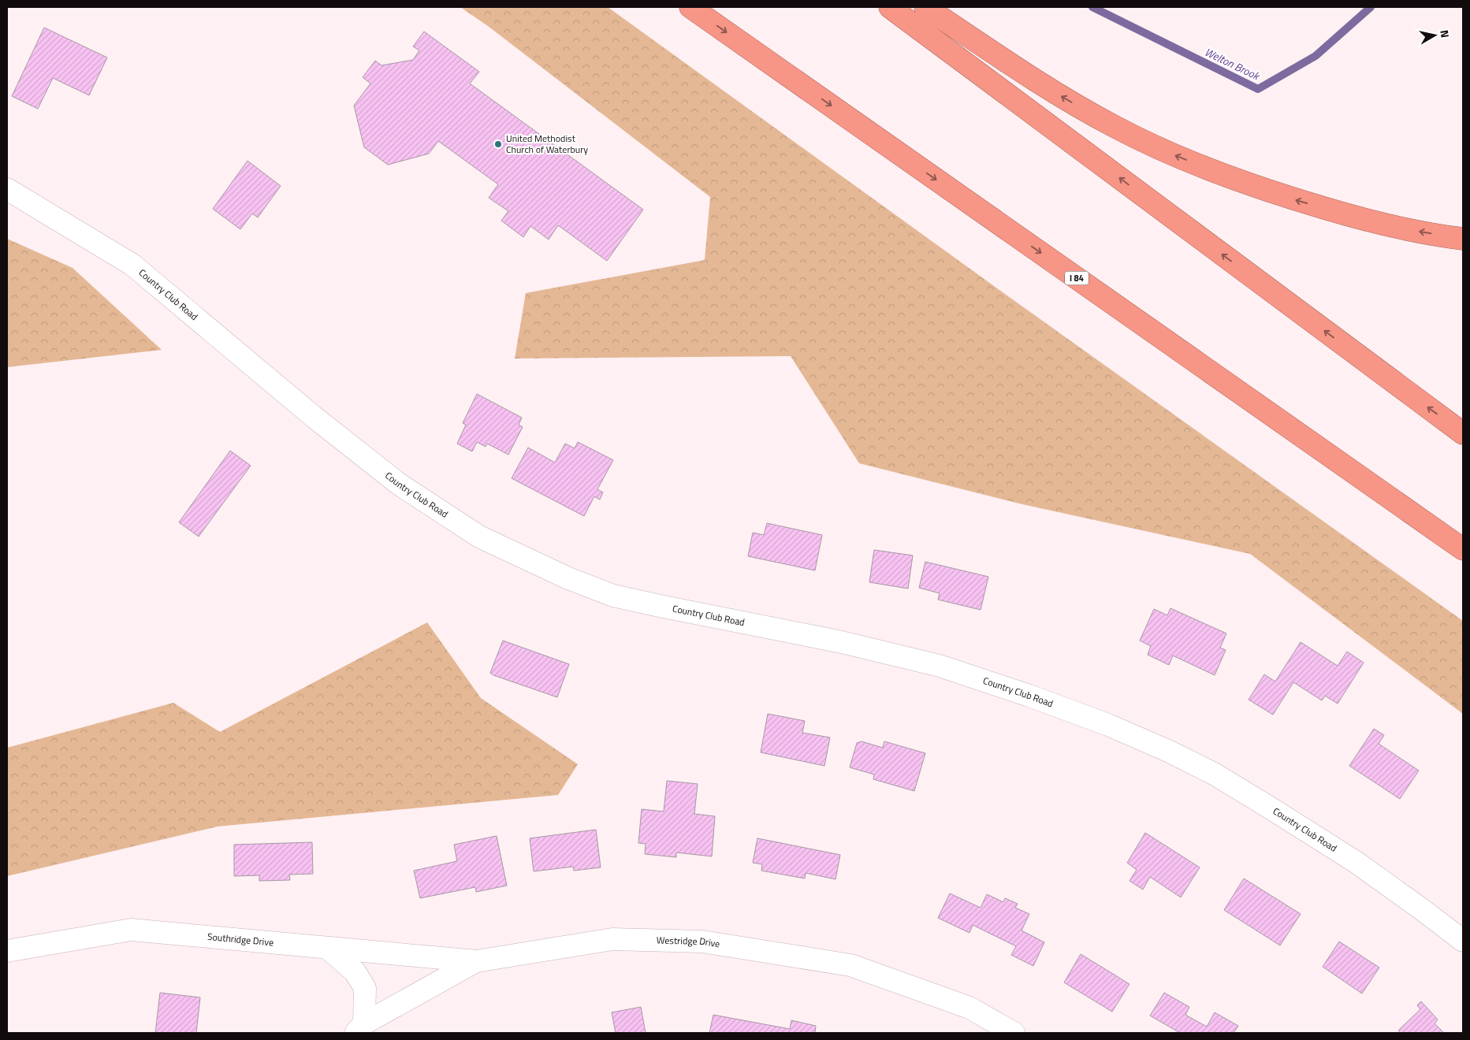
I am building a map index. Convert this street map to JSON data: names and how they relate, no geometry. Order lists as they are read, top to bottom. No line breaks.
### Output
{"streets":{"highway":["I 84"],"street":["Country Club Road","Southridge Drive","Westridge Drive"]},"crossings":[["Southridge Drive","Westridge Drive"]],"water":["Welton Brook"],"places":["United Methodist Church of Waterbury"],"north":"right"}
